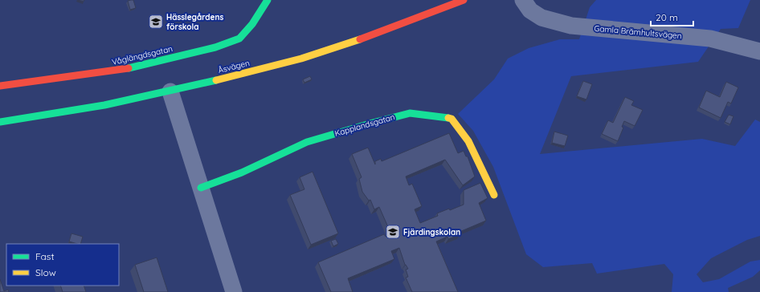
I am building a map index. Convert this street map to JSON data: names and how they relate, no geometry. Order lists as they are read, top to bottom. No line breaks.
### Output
{"streets":{"street":["Gamla Brämhultsvägen","Våglängdsgatan","Åsvägen","Kapplandsgatan"]},"places":{"school or university":["Hässlegårdens förskola","Fjärdingskolan"]},"legend":["Fast","Slow"],"scale_bar":"20 m"}
